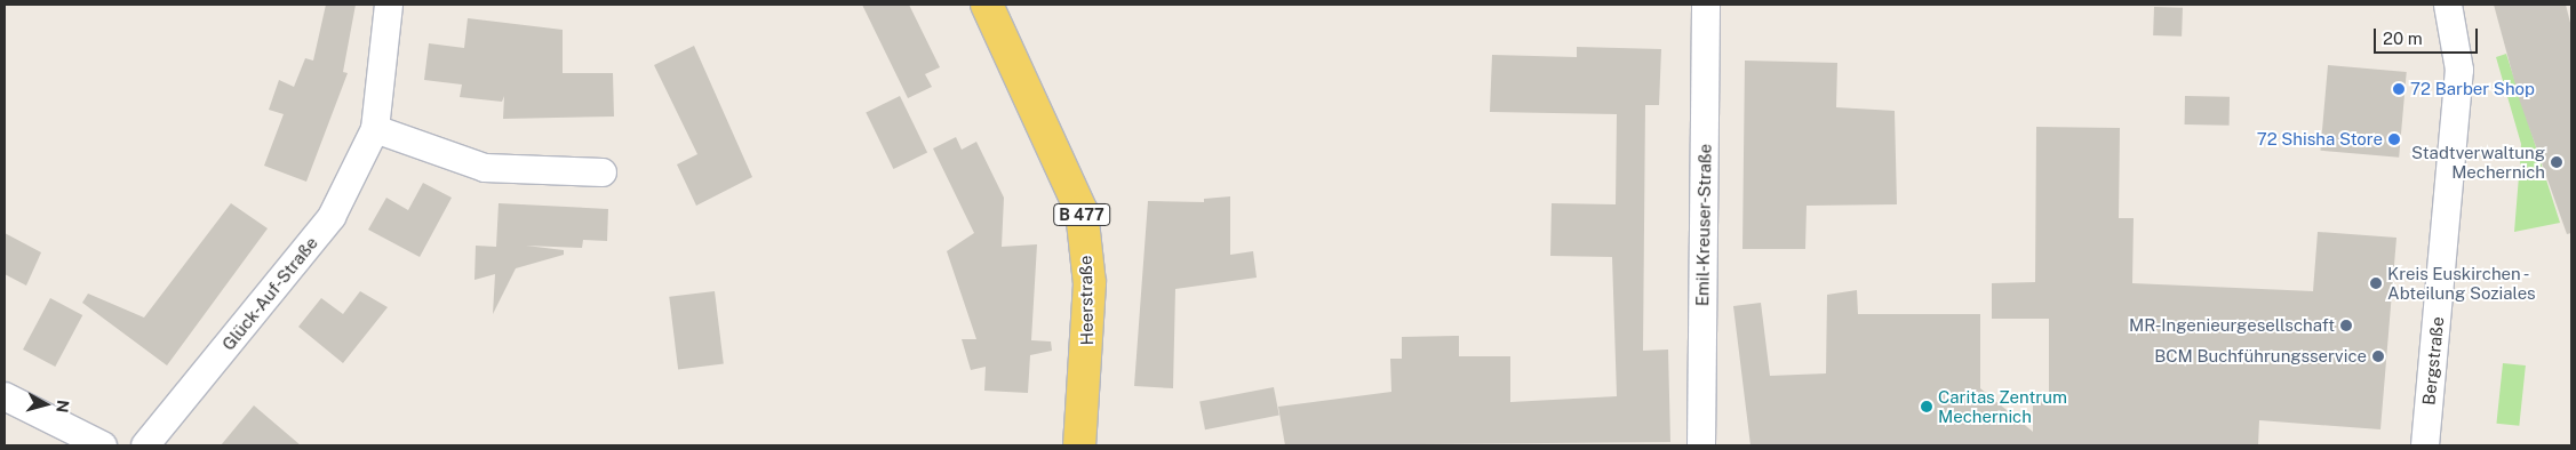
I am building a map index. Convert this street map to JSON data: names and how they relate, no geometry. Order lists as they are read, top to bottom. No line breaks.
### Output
{"streets":{"main road":["B 477","Heerstraße"],"street":["Emil-Kreuser-Straße","Glück-Auf-Straße","Bergstraße"]},"places":["72 Barber Shop","72 Shisha Store","Stadtverwaltung Mechernich","Kreis Euskirchen - Abteilung Soziales","MR-Ingenieurgesellschaft","BCM Buchführungsservice","Caritas Zentrum Mechernich"],"scale_bar":"20 m","north":"right"}
